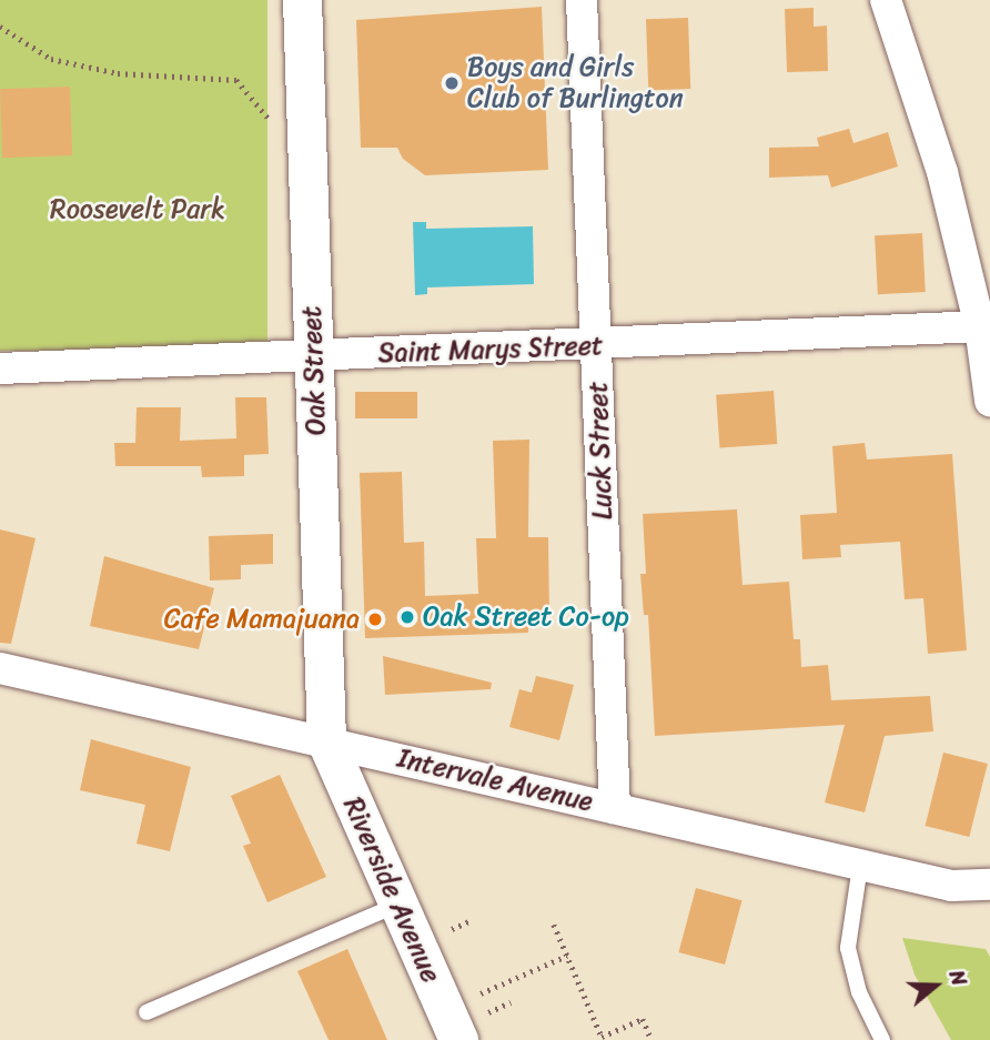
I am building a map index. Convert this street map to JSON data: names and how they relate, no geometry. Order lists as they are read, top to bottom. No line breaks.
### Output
{"streets":{"street":["Saint Marys Street","Oak Street","Luck Street","Intervale Avenue","Riverside Avenue"]},"crossings":[["Saint Marys Street","Oak Street"],["Saint Marys Street","Luck Street"],["Oak Street","Intervale Avenue"],["Oak Street","Riverside Avenue"],["Luck Street","Intervale Avenue"],["Intervale Avenue","Riverside Avenue"]],"parks":["Roosevelt Park"],"places":["Boys and Girls Club of Burlington","Oak Street Co-op","Cafe Mamajuana"],"north":"right"}
